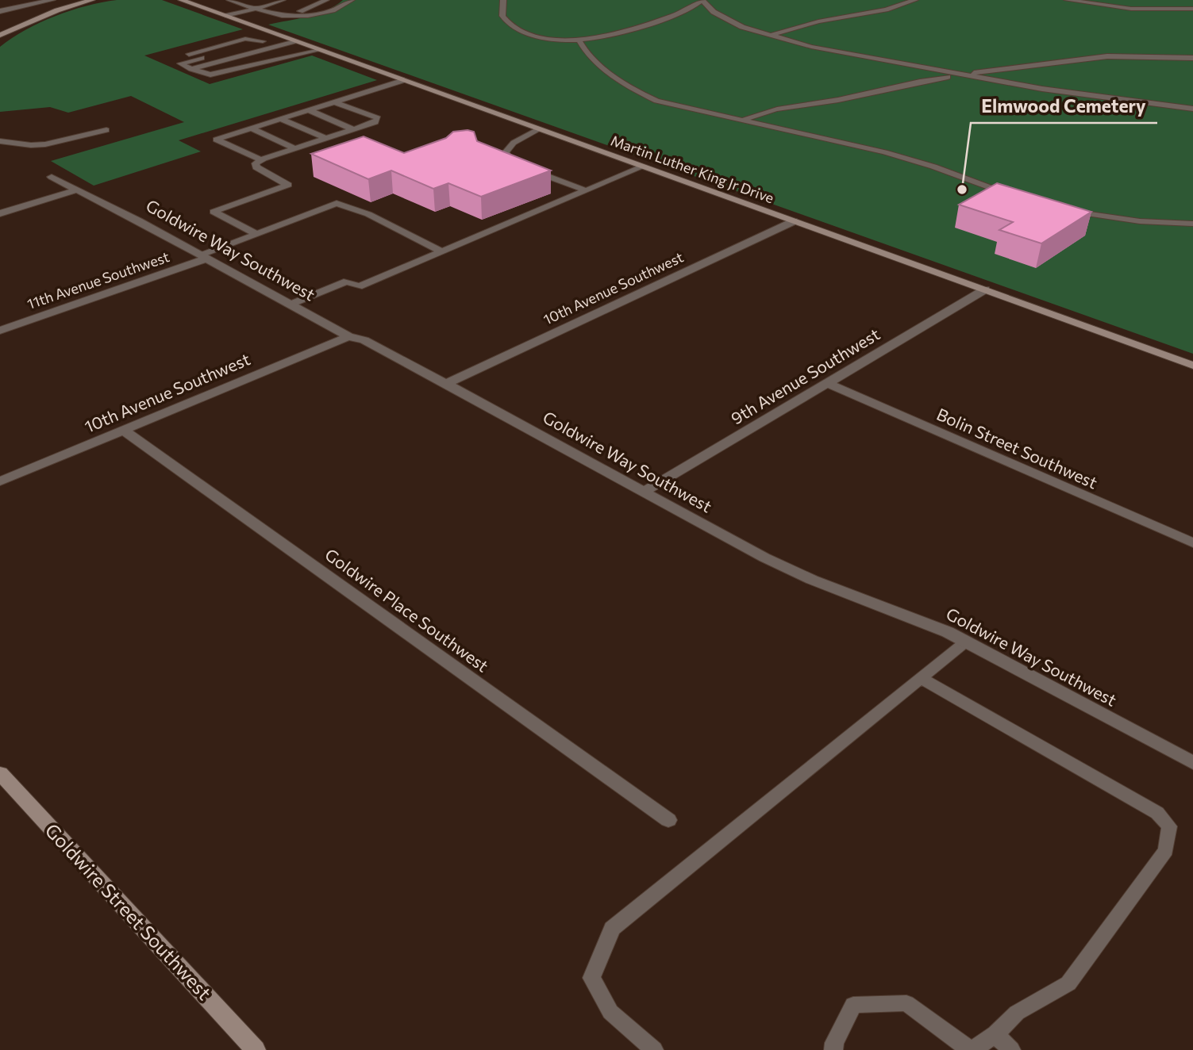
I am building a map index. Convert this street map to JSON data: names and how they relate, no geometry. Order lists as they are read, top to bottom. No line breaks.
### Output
{"streets":{"main road":["Martin Luther King Jr Drive","Goldwire Street Southwest"],"street":["Goldwire Way Southwest","11th Avenue Southwest","10th Avenue Southwest","9th Avenue Southwest","Bolin Street Southwest","Goldwire Place Southwest"]},"crossings":[["Martin Luther King Jr Drive","10th Avenue Southwest"],["Martin Luther King Jr Drive","9th Avenue Southwest"],["Goldwire Way Southwest","11th Avenue Southwest"],["Goldwire Way Southwest","10th Avenue Southwest"],["Goldwire Way Southwest","9th Avenue Southwest"],["10th Avenue Southwest","Goldwire Place Southwest"],["9th Avenue Southwest","Bolin Street Southwest"]],"places":["Elmwood Cemetery"]}
